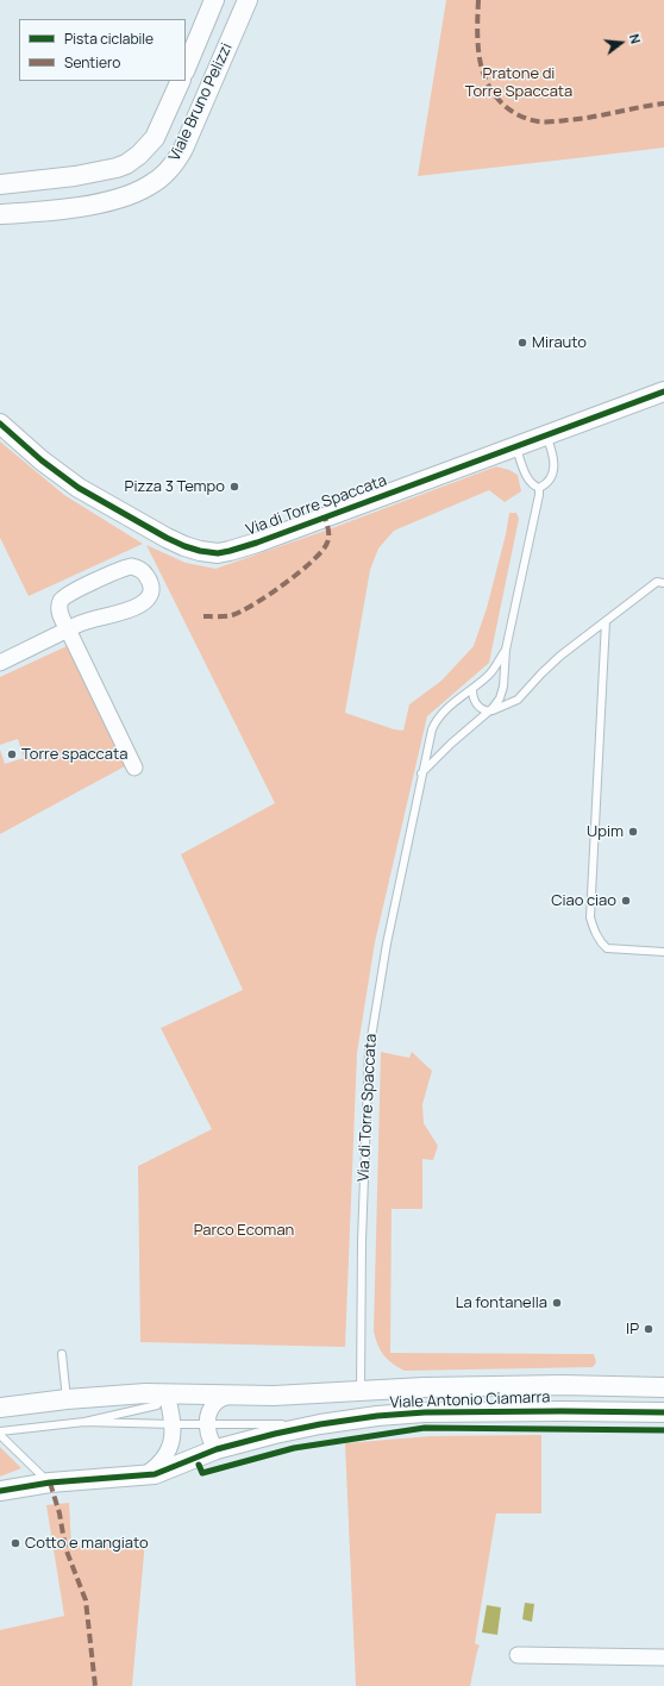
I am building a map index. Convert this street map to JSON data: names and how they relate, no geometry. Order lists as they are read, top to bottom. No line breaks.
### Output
{"streets":{"street":["Viale Bruno Pelizzi","Via di Torre Spaccata","Viale Antonio Ciamarra"]},"crossings":[["Via di Torre Spaccata","Viale Antonio Ciamarra"]],"parks":["Pratone di Torre Spaccata","Parco Ecoman"],"places":["Mirauto","Pizza 3 Tempo","Torre spaccata","Upim","Ciao ciao","La fontanella","IP","Cotto e mangiato"],"legend":["Pista ciclabile","Sentiero"],"north":"right"}
